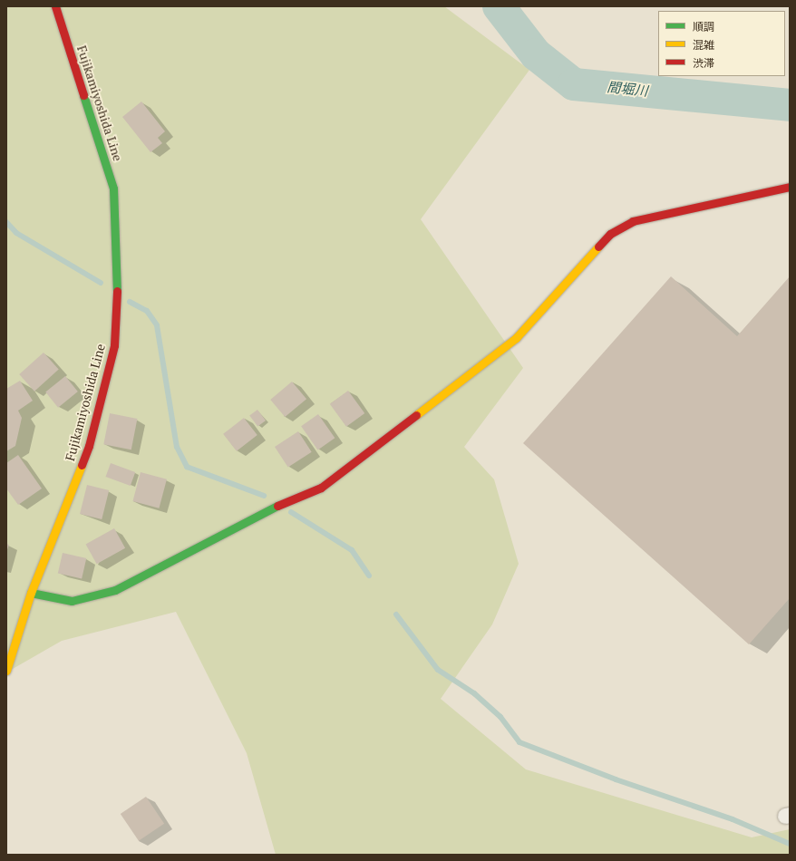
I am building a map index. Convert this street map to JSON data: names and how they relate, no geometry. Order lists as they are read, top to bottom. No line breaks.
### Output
{"streets":{"street":["Fujikamiyoshida Line"]},"water":["間堀川"],"legend":["順調","混雑","渋滞"]}
